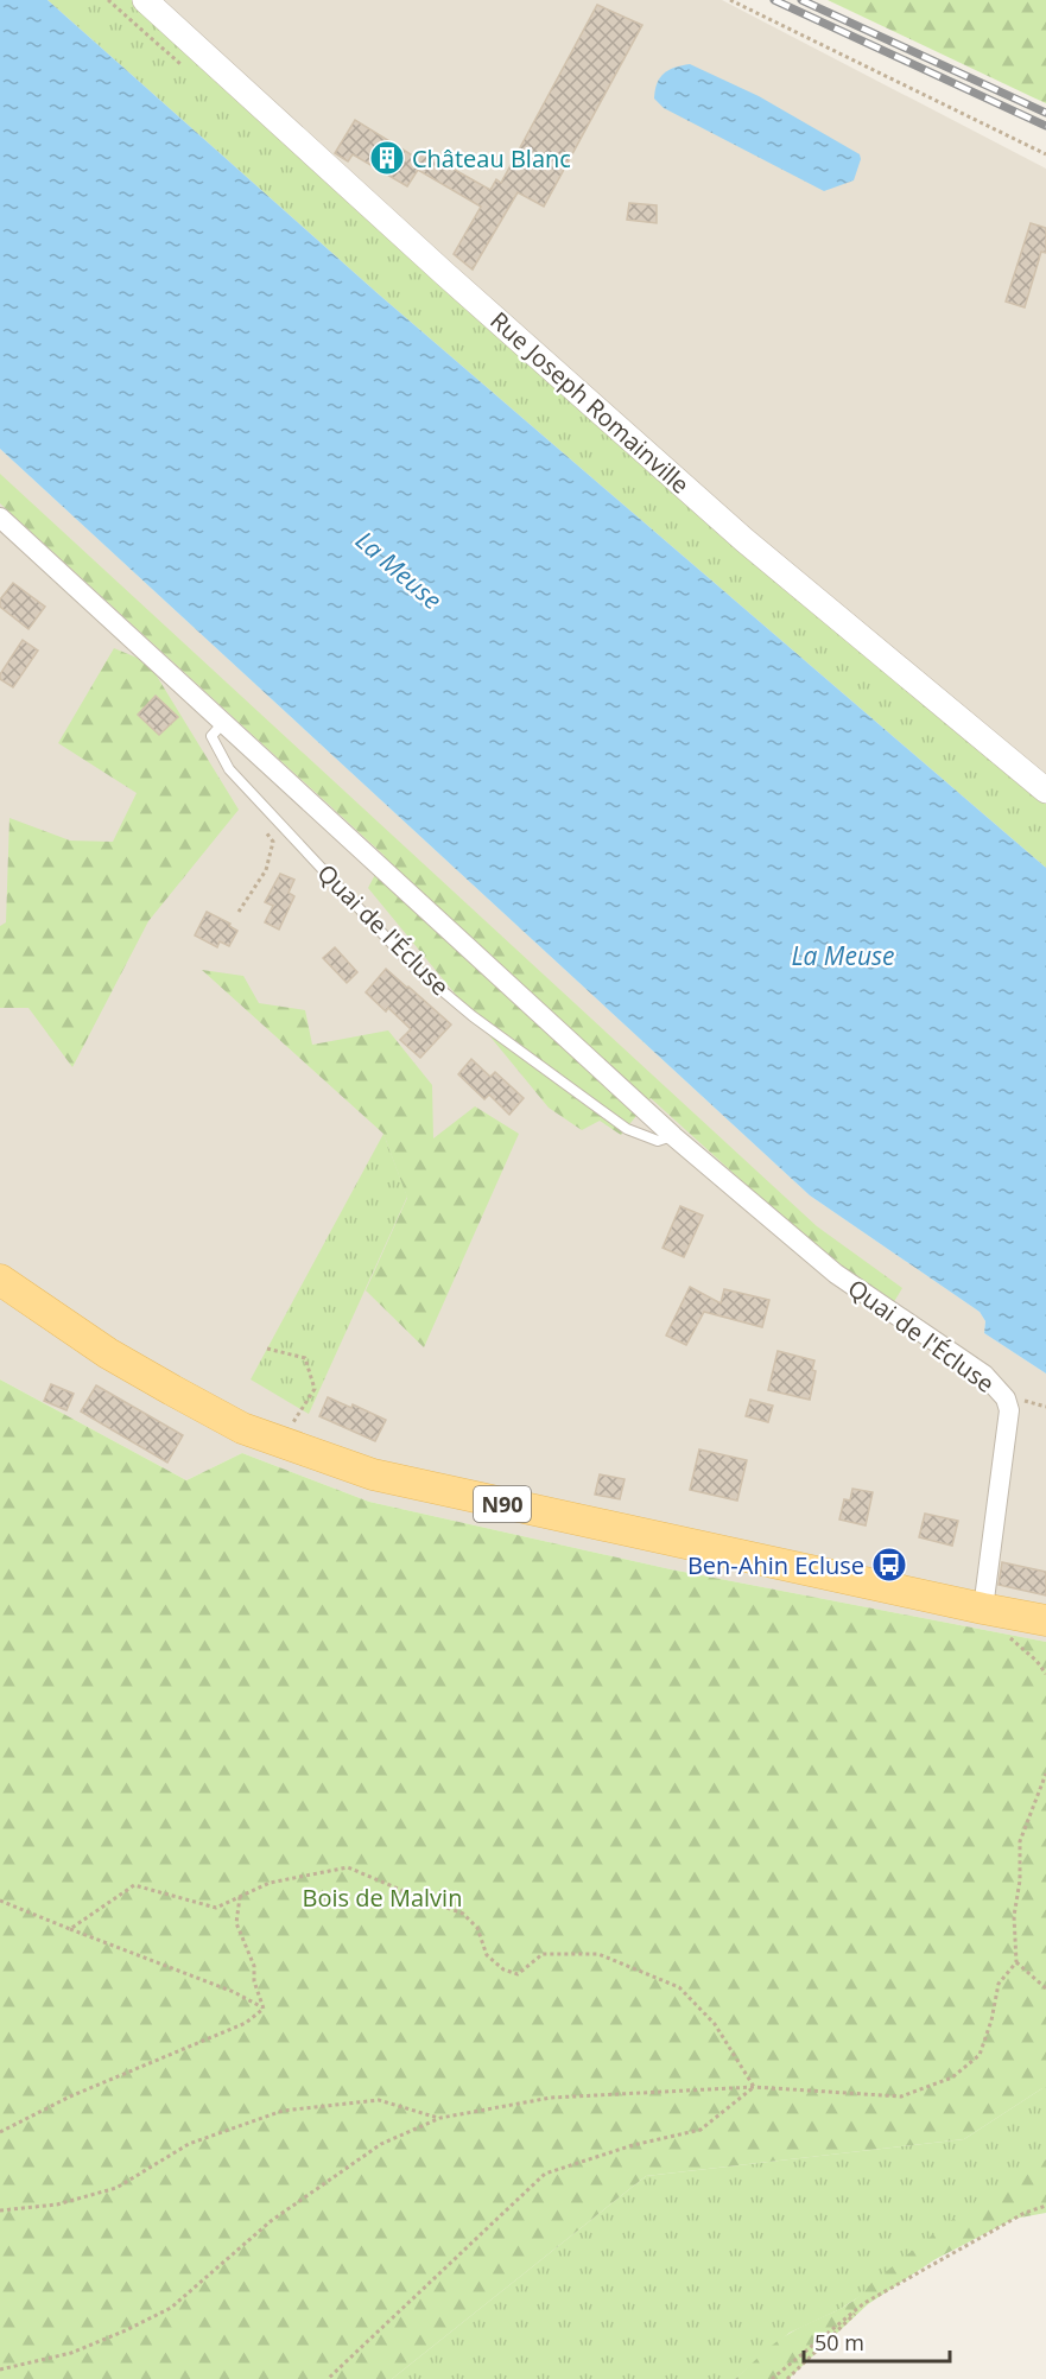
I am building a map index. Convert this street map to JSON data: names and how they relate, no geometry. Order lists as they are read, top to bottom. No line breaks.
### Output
{"streets":{"main road":["N90"],"street":["Rue Joseph Romainville","Quai de l'Écluse"]},"crossings":[["Quai de l'Écluse","N90"]],"water":["La Meuse"],"parks":["Bois de Malvin"],"places":{"building":["Château Blanc"],"bus stop":["Ben-Ahin Ecluse"]},"scale_bar":"50 m"}
